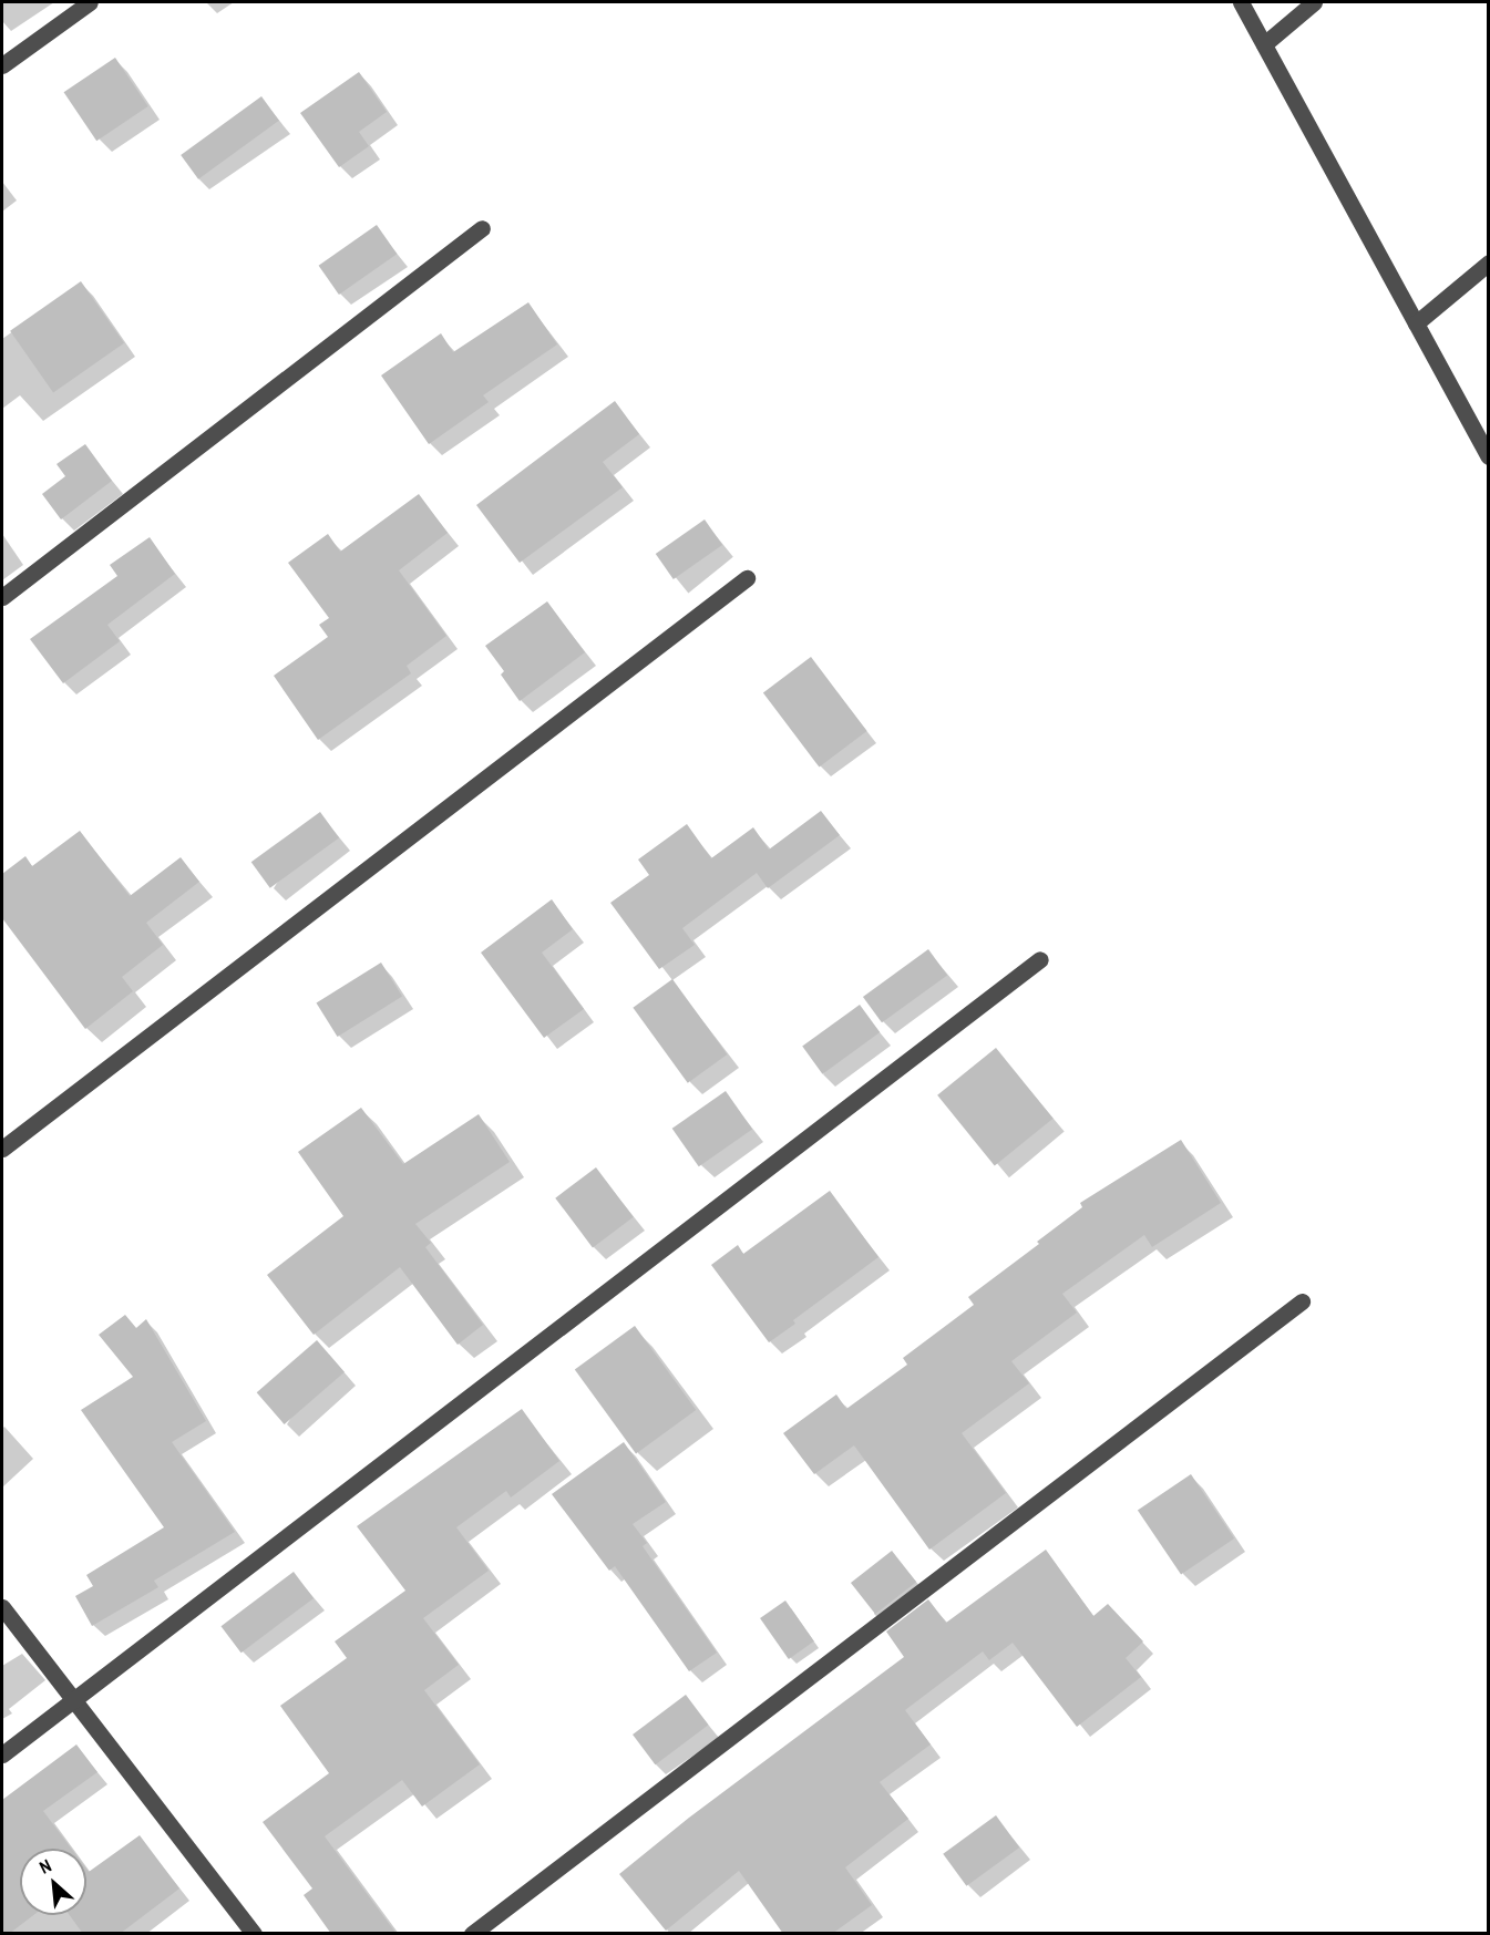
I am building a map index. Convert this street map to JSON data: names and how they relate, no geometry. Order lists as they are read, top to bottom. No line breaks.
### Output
{"north":"top left"}
